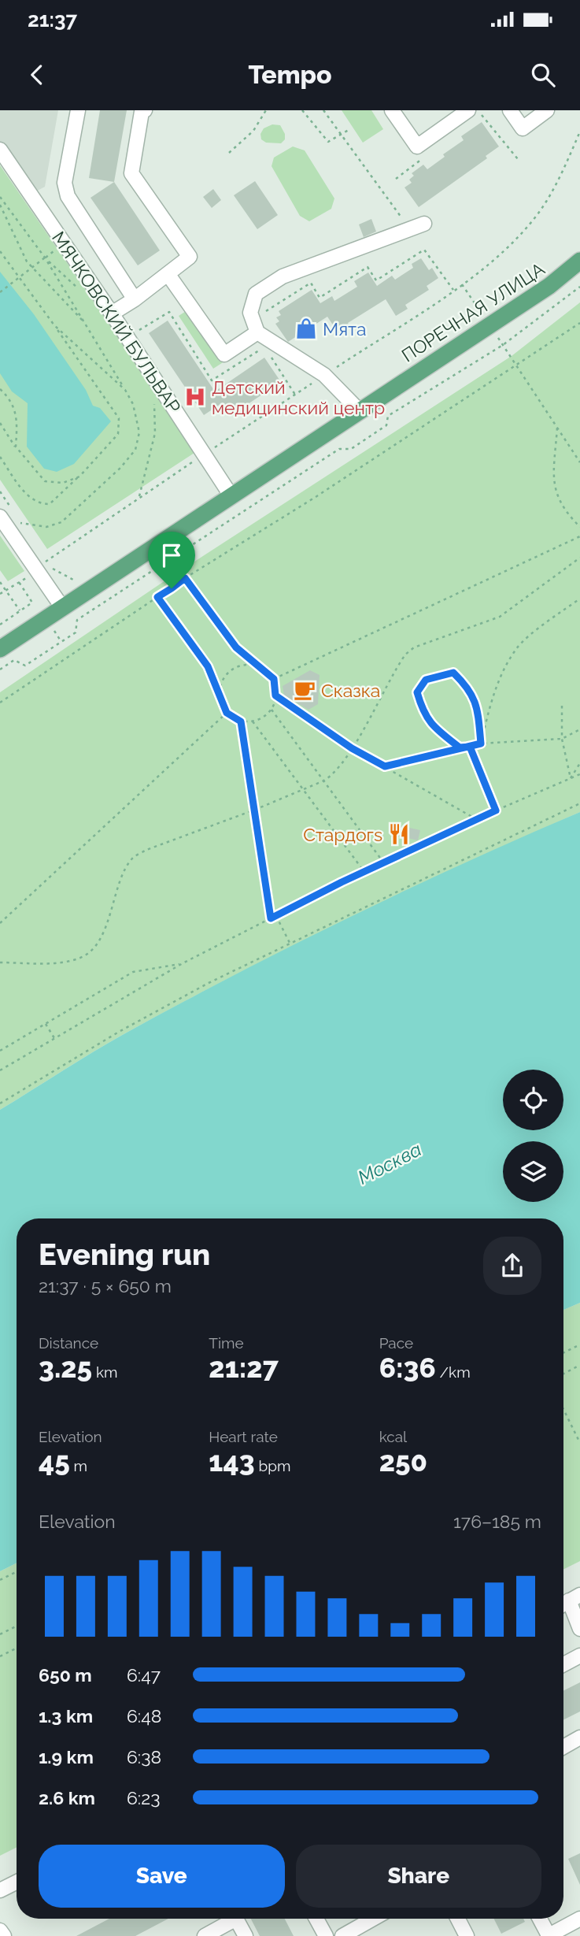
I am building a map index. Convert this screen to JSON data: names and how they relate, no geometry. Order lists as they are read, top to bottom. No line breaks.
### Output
{"streets":{"main road":["ПОРЕЧНАЯ УЛИЦА"],"street":["МЯЧКОВСКИЙ БУЛЬВАР"]},"crossings":[["ПОРЕЧНАЯ УЛИЦА","МЯЧКОВСКИЙ БУЛЬВАР"]],"water":["Москва"],"places":{"shop":["Мята"],"hospital":["Детский медицинский центр"],"cafe":["Сказка"],"restaurant":["Стардогs"]},"page":{"status":"21:37","header":"Tempo","heading":["Evening run","21:37 · 5 × 650 m"],"stats":[["Distance","3.25 km"],["Time","21:27"],["Pace","6:36 /km"],["Elevation","45 m"],["Heart rate","143 bpm"],["kcal","250"]],"chart":["Elevation","176–185 m"],"list":[{"name":"650 m","note":"6:47"},{"name":"1.3 km","note":"6:48"},{"name":"1.9 km","note":"6:38"},{"name":"2.6 km","note":"6:23"}],"buttons":["Save","Share"]}}
